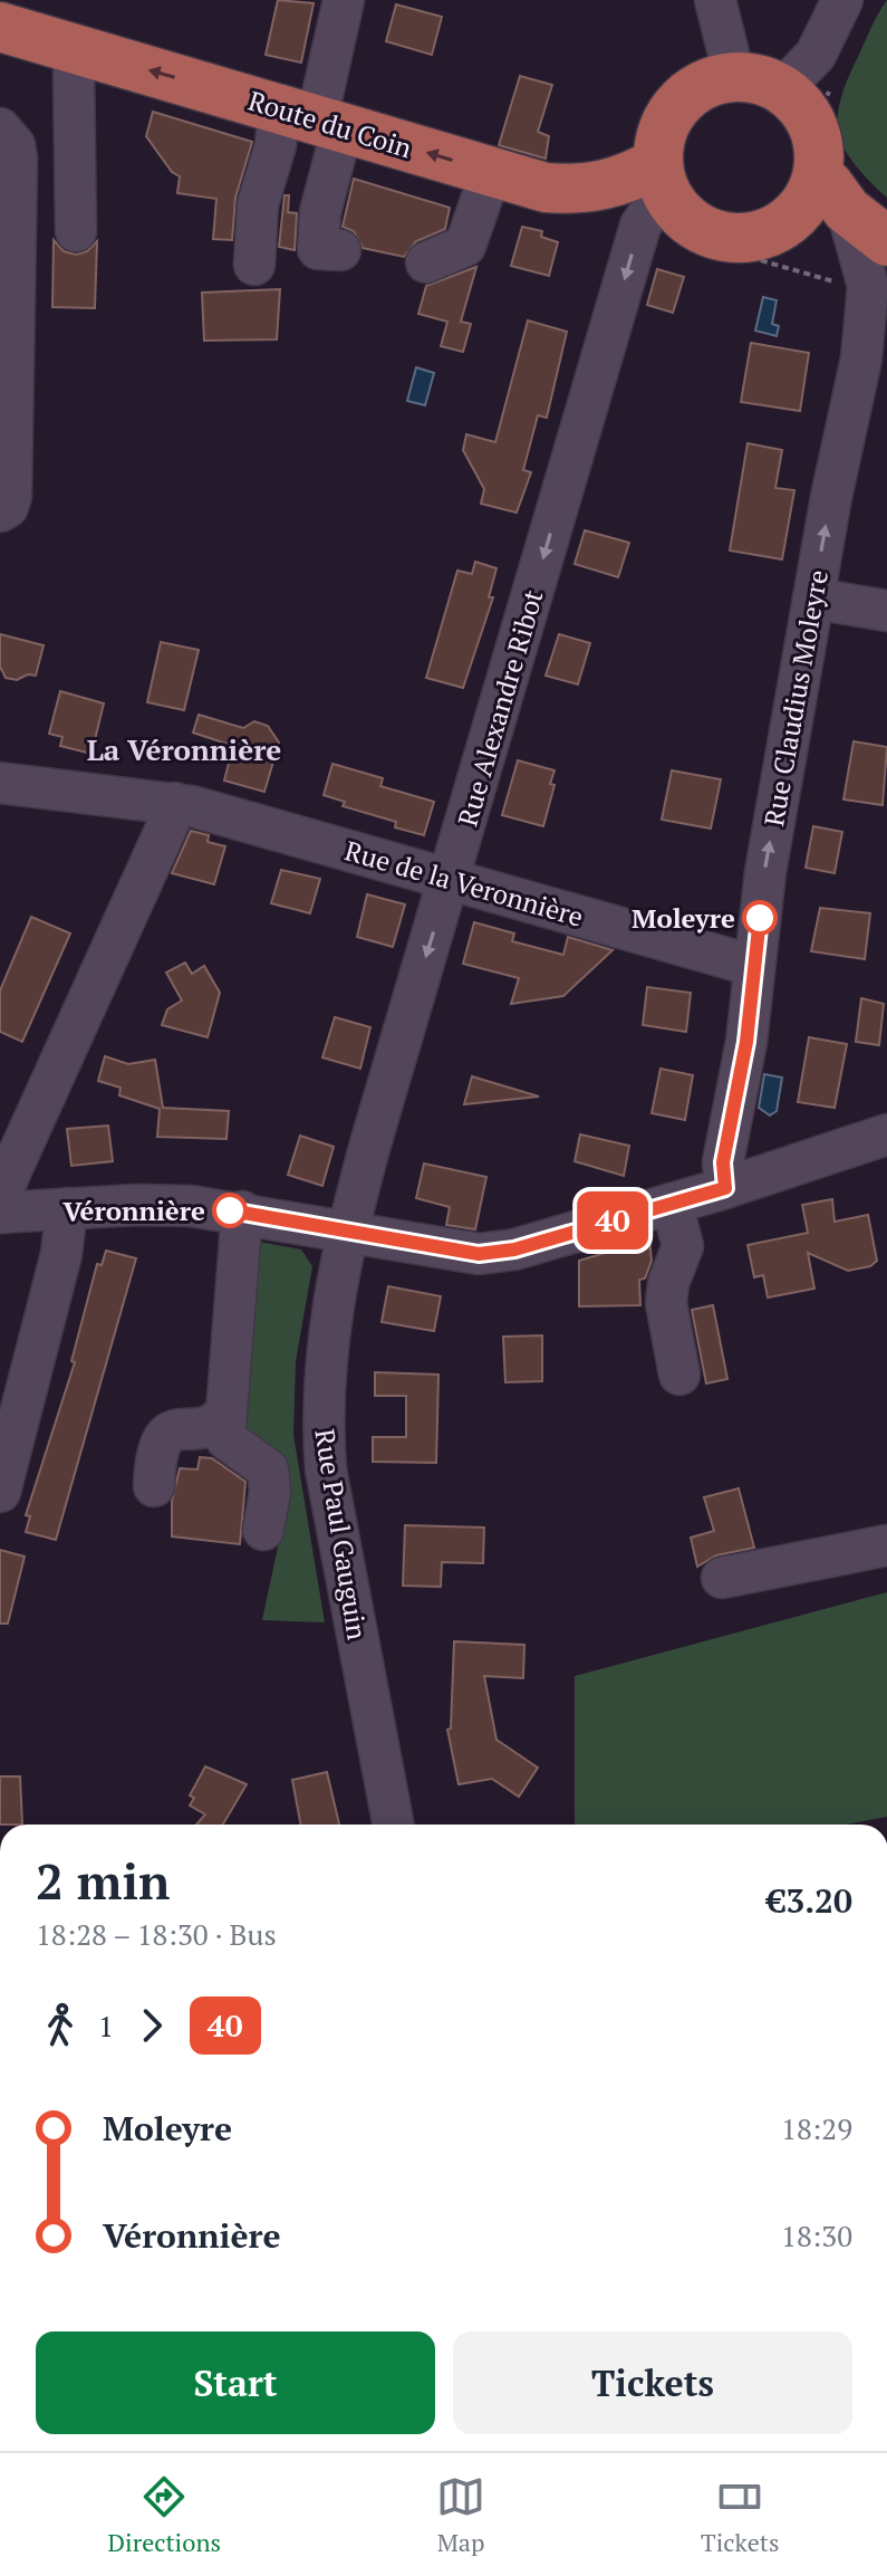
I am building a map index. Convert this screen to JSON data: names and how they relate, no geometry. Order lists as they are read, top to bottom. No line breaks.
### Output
{"streets":{"main road":["Route du Coin"],"street":["Rue Claudius Moleyre","Rue Alexandre Ribot","Rue de la Veronnière","Rue Paul Gauguin"]},"crossings":[["Route du Coin","Rue Claudius Moleyre"],["Route du Coin","Rue Alexandre Ribot"],["Rue Claudius Moleyre","Rue Alexandre Ribot"],["Rue Claudius Moleyre","Rue de la Veronnière"],["Rue Alexandre Ribot","Rue de la Veronnière"],["Rue Alexandre Ribot","Rue Paul Gauguin"]],"one_way":["Route du Coin","Rue Claudius Moleyre"],"districts":["La Véronnière"],"places":["Moleyre","Véronnière"],"lines":["bus line 40"],"page":{"on_map":"40","heading":["2 min","18:28 – 18:30 · Bus","€3.20"],"legs":["1","40"],"list":[{"name":"Moleyre","value":"18:29"},{"name":"Véronnière","value":"18:30"}],"buttons":["Start","Tickets"],"tabs":["Directions","Map","Tickets"]}}
